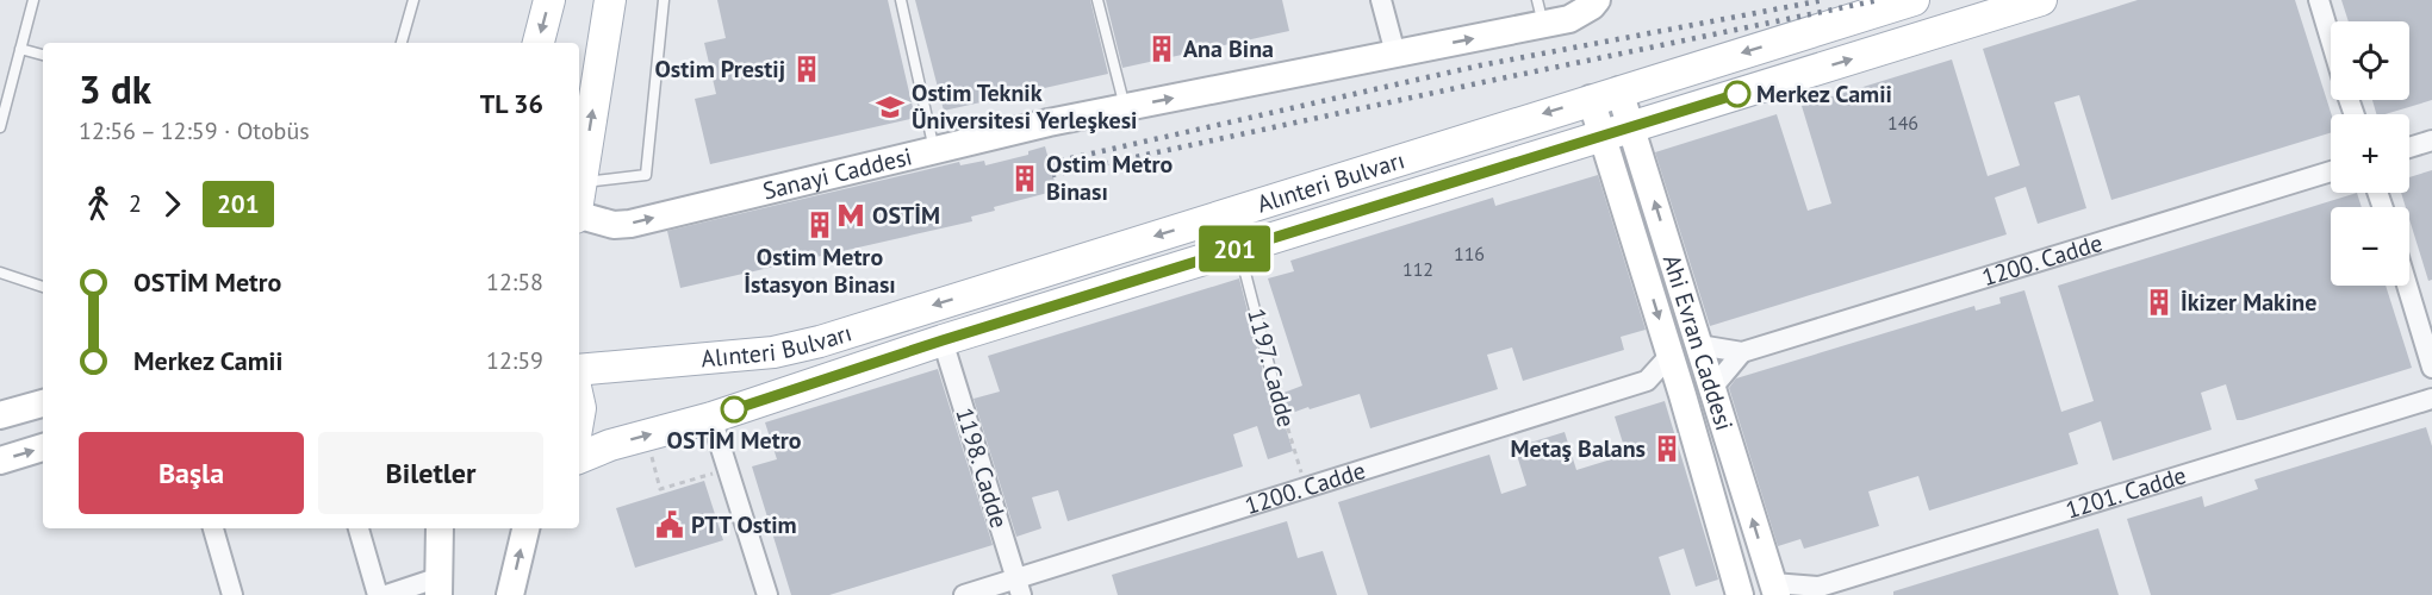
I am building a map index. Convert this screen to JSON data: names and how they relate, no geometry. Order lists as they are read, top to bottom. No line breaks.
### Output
{"streets":{"main road":["Sanayi Caddesi","Alınteri Bulvarı","1200. Cadde","Ahi Evran Caddesi","1201. Cadde"],"street":["1198. Cadde"],"lane":["1197. Cadde"]},"crossings":[["Alınteri Bulvarı","Ahi Evran Caddesi"],["Alınteri Bulvarı","1197. Cadde"],["Alınteri Bulvarı","1198. Cadde"],["1200. Cadde","Ahi Evran Caddesi"],["1200. Cadde","1197. Cadde"],["1200. Cadde","1198. Cadde"],["Ahi Evran Caddesi","1201. Cadde"]],"one_way":["Sanayi Caddesi"],"places":{"building":["Ana Bina","Ostim Prestij","Ostim Metro Binası","Ostim Metro İstasyon Binası","İkizer Makine","Metaş Balans"],"other":["Merkez Camii","OSTİM Metro"],"school or university":["Ostim Teknik Üniversitesi Yerleşkesi"],"metro station":["OSTİM"],"public building":["PTT Ostim"]},"lines":["bus line 201"],"house_numbers":["146","116","112"],"page":{"on_map":"201","map_buttons":["+","−"],"heading":["3 dk","12:56 – 12:59 · Otobüs","TL 36"],"legs":["2","201"],"list":[{"name":"OSTİM Metro","value":"12:58"},{"name":"Merkez Camii","value":"12:59"}],"buttons":["Başla","Biletler"]}}
